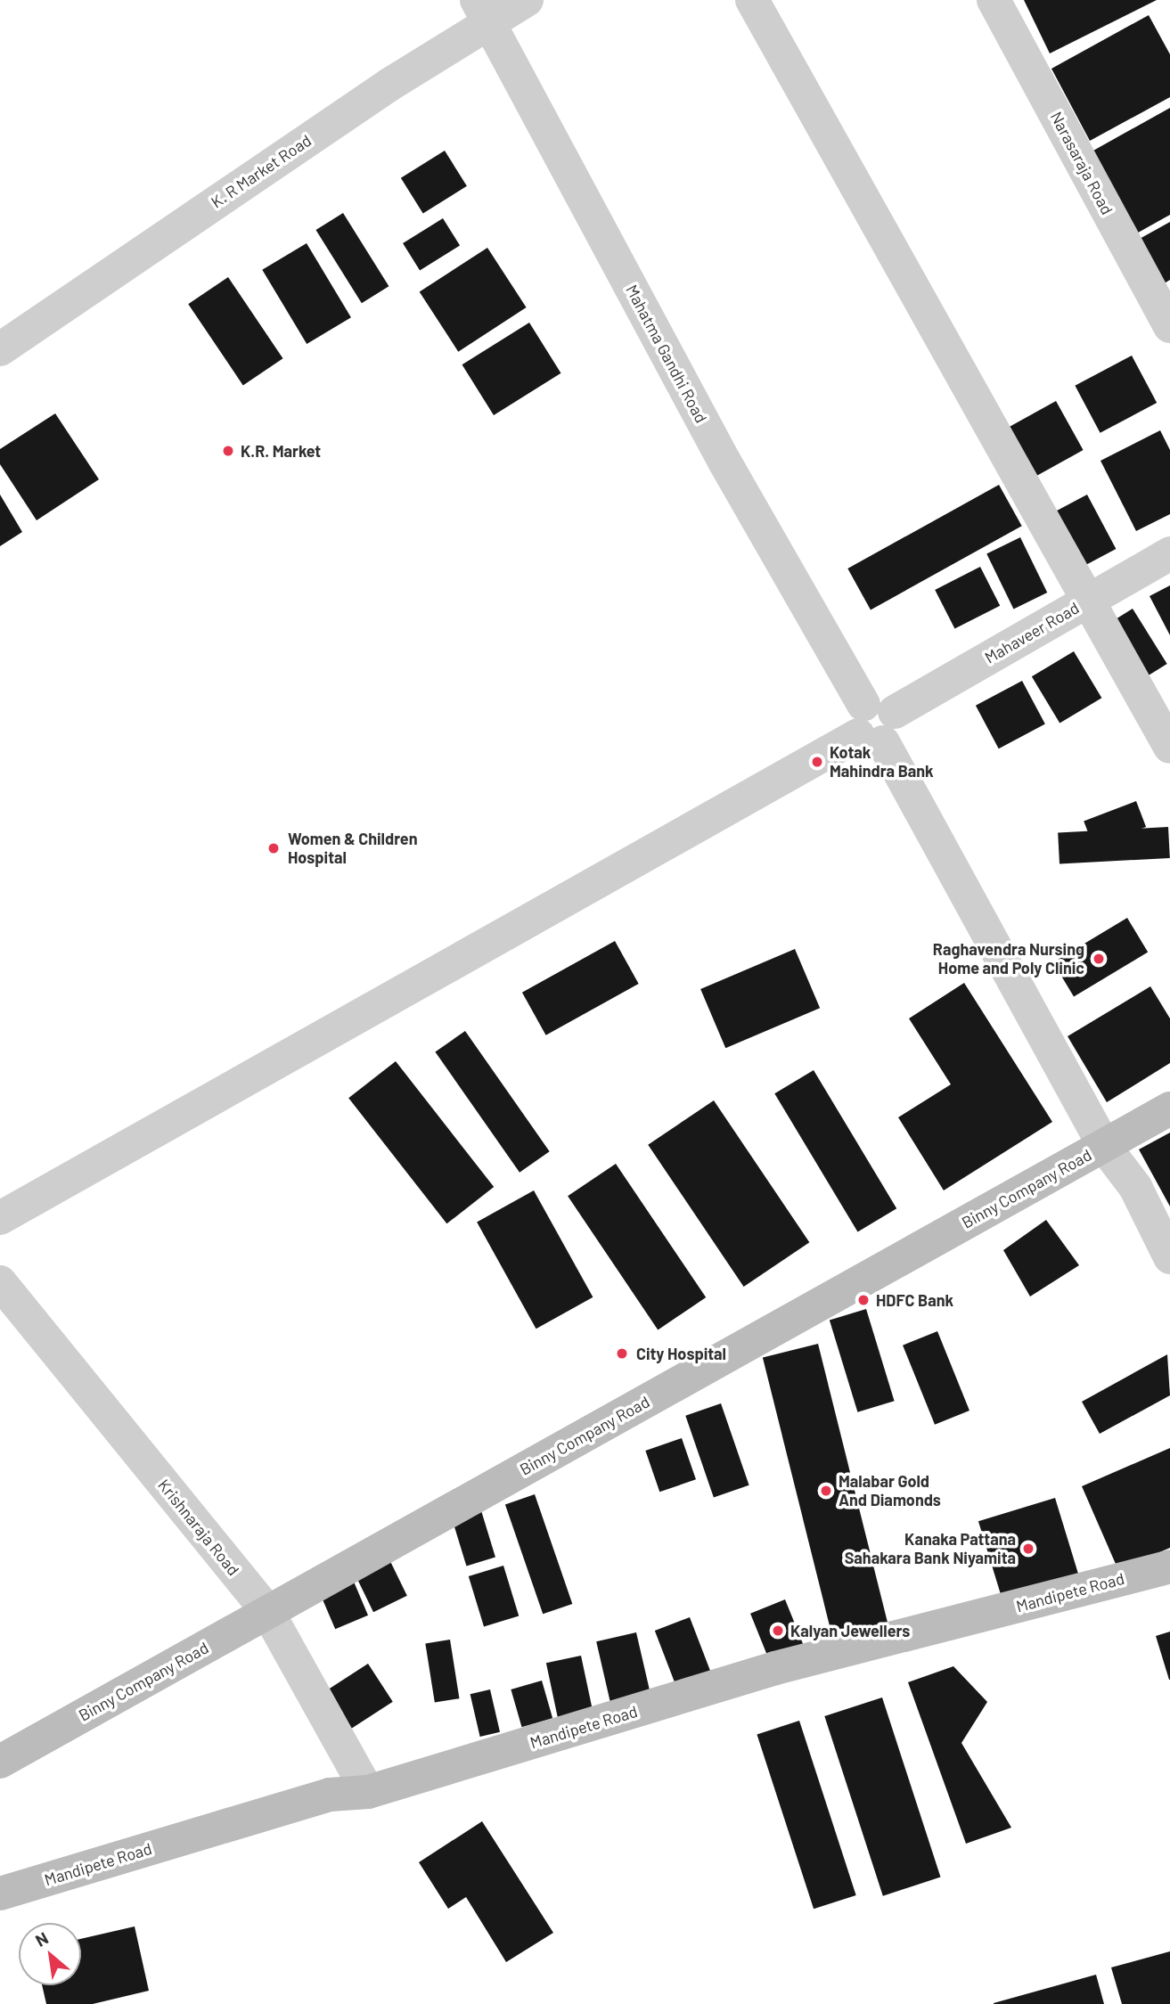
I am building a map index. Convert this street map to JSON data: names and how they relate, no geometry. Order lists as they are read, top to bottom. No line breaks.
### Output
{"streets":{"main road":["Binny Company Road","Mandipete Road"],"street":["Narasaraja Road","K. R Market Road","Mahatma Gandhi Road","Mahaveer Road","Krishnaraja Road"]},"crossings":[["K. R Market Road","Mahatma Gandhi Road"],["Mahatma Gandhi Road","Mahaveer Road"],["Mahatma Gandhi Road","Binny Company Road"],["Binny Company Road","Krishnaraja Road"],["Krishnaraja Road","Mandipete Road"]],"places":["K.R. Market","Kotak Mahindra Bank","Women & Children Hospital","Raghavendra Nursing Home and Poly Clinic","HDFC Bank","City Hospital","Malabar Gold And Diamonds","Kanaka Pattana Sahakara Bank Niyamita","Kalyan Jewellers"],"north":"top left"}
